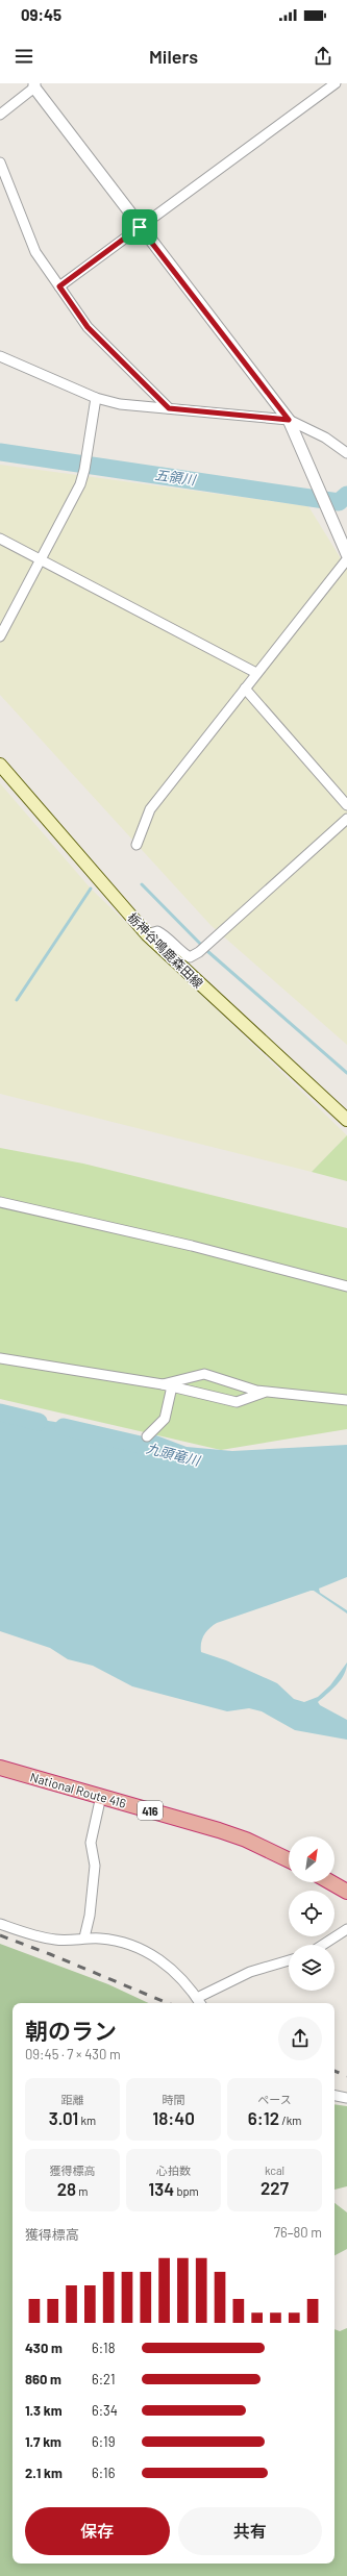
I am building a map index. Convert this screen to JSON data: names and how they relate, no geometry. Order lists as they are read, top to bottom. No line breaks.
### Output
{"streets":{"highway":["National Route 416","416"],"main road":["栃神谷鳴鹿森田線"]},"water":["五領川","九頭竜川"],"north":"top right","page":{"status":"09:45","header":"Milers","heading":["朝のラン","09:45 · 7 × 430 m"],"stats":[["距離","3.01 km"],["時間","18:40"],["ペース","6:12 /km"],["獲得標高","28 m"],["心拍数","134 bpm"],["kcal","227"]],"chart":["獲得標高","76–80 m"],"list":[{"name":"430 m","note":"6:18"},{"name":"860 m","note":"6:21"},{"name":"1.3 km","note":"6:34"},{"name":"1.7 km","note":"6:19"},{"name":"2.1 km","note":"6:16"}],"buttons":["保存","共有"]}}
